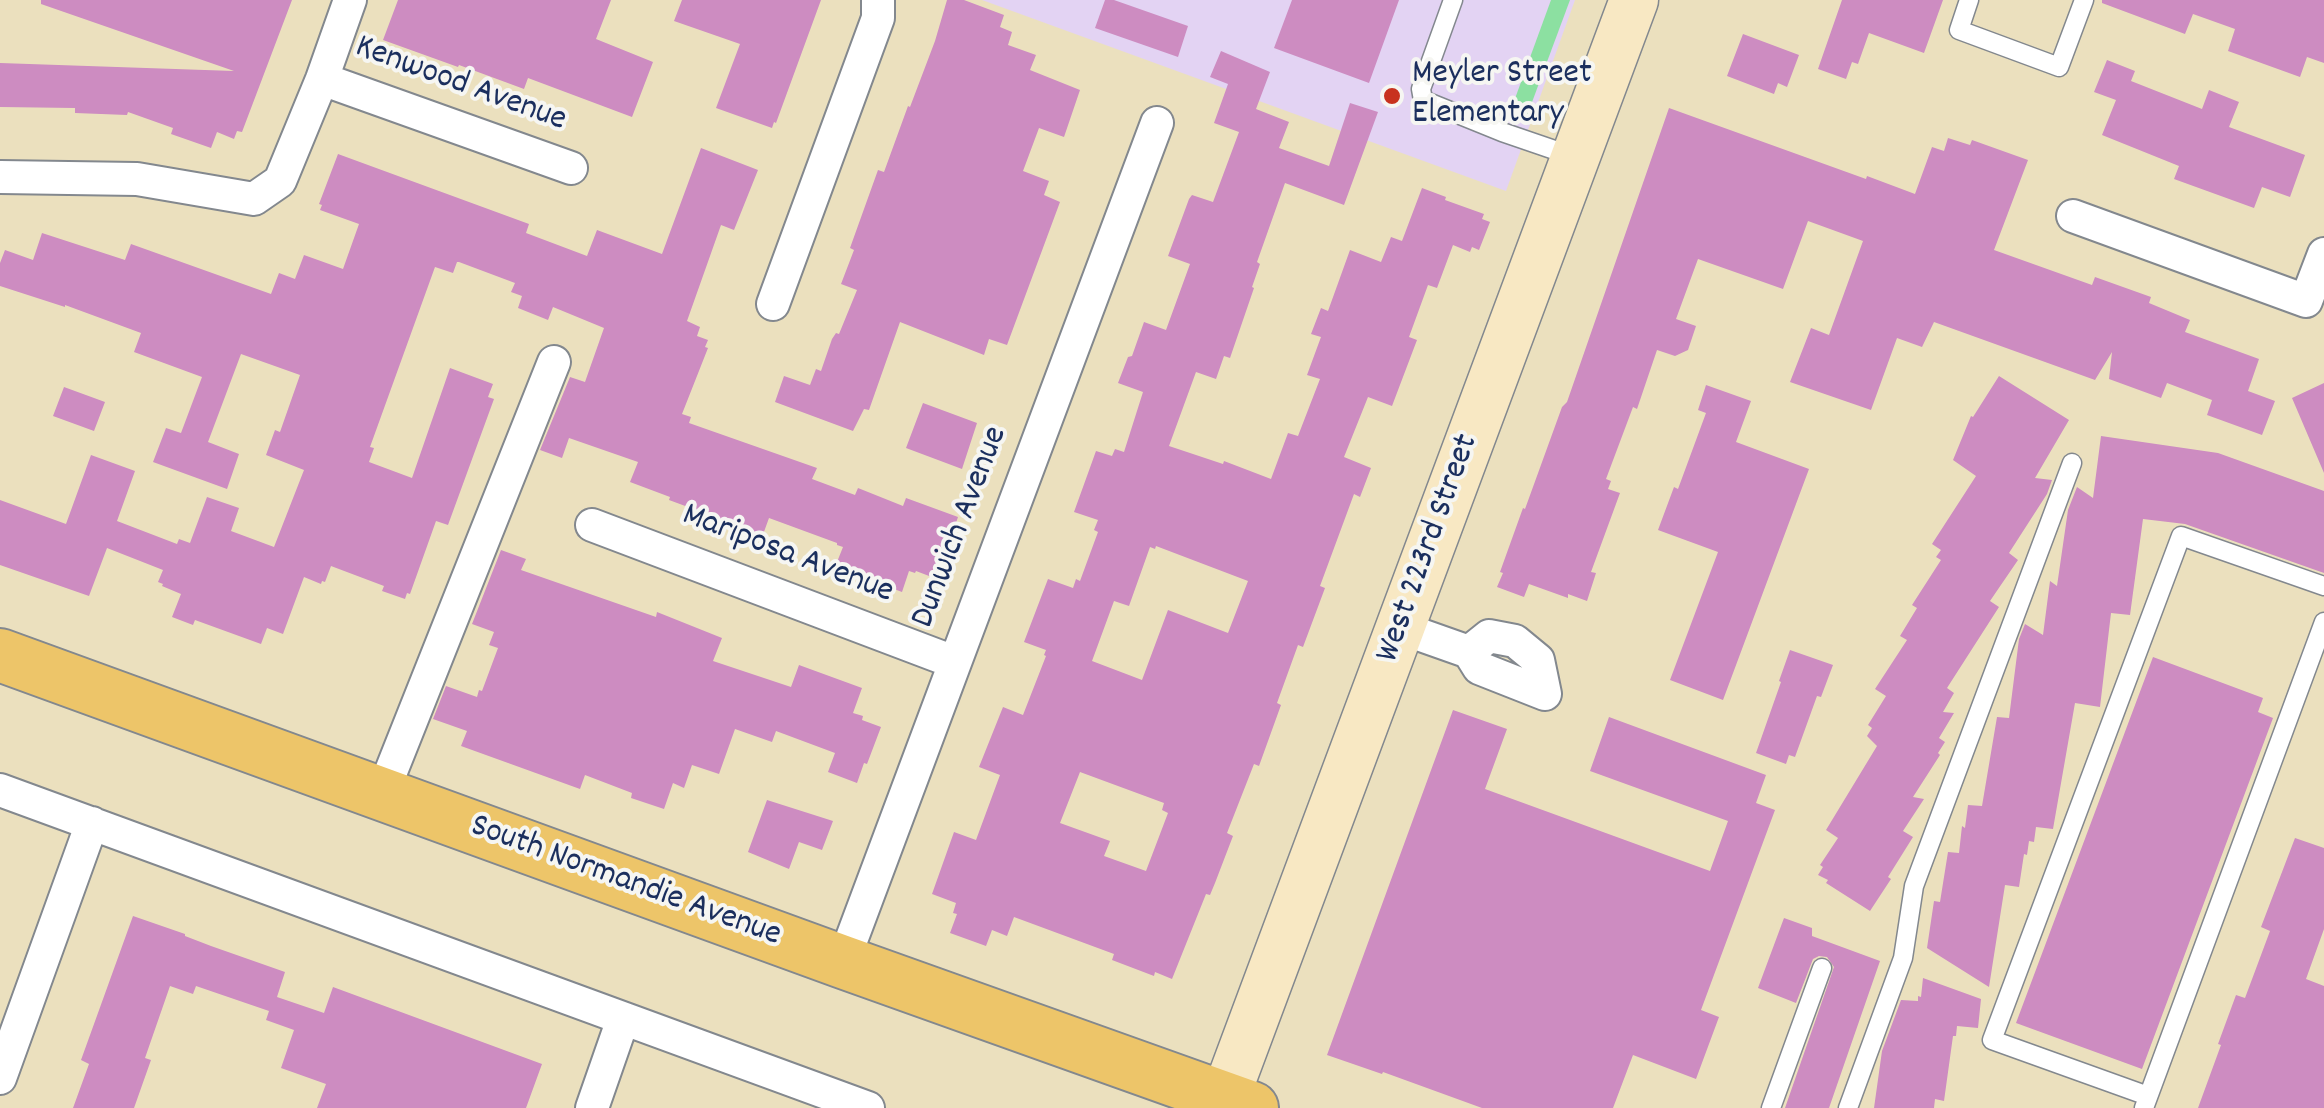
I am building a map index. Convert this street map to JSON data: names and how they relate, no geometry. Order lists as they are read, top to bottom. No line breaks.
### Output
{"streets":{"main road":["West 223rd Street","South Normandie Avenue"],"street":["Kenwood Avenue","Dunwich Avenue","Mariposa Avenue"]},"crossings":[["Dunwich Avenue","Mariposa Avenue"],["Dunwich Avenue","South Normandie Avenue"],["West 223rd Street","South Normandie Avenue"]],"places":["Meyler Street Elementary"]}
